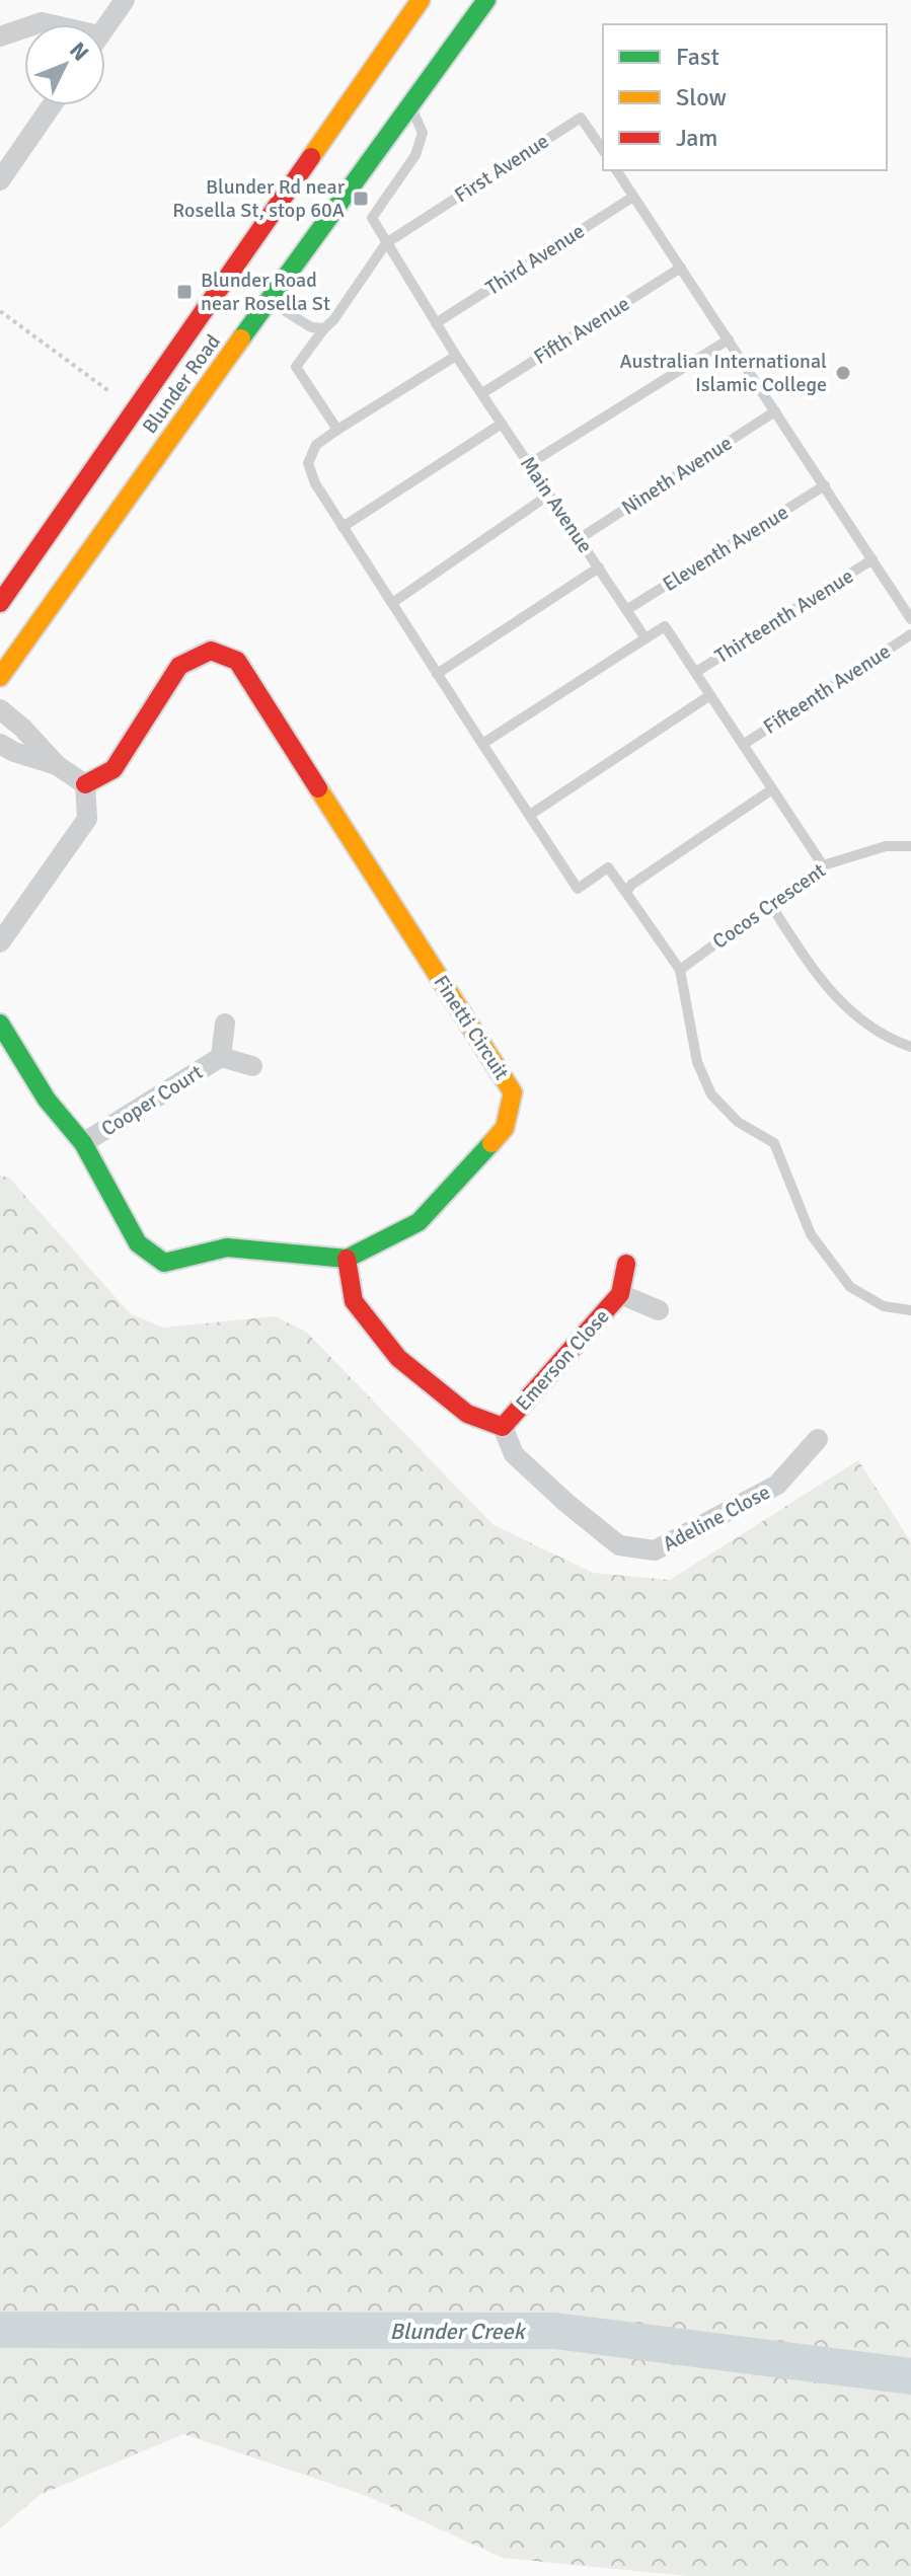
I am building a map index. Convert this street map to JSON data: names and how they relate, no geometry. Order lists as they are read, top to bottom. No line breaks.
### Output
{"streets":{"street":["Blunder Road","Finetti Circuit","Cooper Court","Emerson Close","Adeline Close"],"lane":["First Avenue","Third Avenue","Fifth Avenue","Nineth Avenue","Main Avenue","Eleventh Avenue","Thirteenth Avenue","Fifteenth Avenue","Cocos Crescent"]},"crossings":[["First Avenue","Main Avenue"],["Third Avenue","Main Avenue"],["Fifth Avenue","Main Avenue"],["Blunder Road","Main Avenue"],["Nineth Avenue","Main Avenue"],["Main Avenue","Eleventh Avenue"],["Finetti Circuit","Emerson Close"],["Emerson Close","Adeline Close"]],"water":["Blunder Creek"],"places":{"transit":["Blunder Rd near Rosella St, stop 60A","Blunder Road near Rosella St"],"other":["Australian International Islamic College"]},"legend":["Fast","Slow","Jam"],"north":"top right"}
